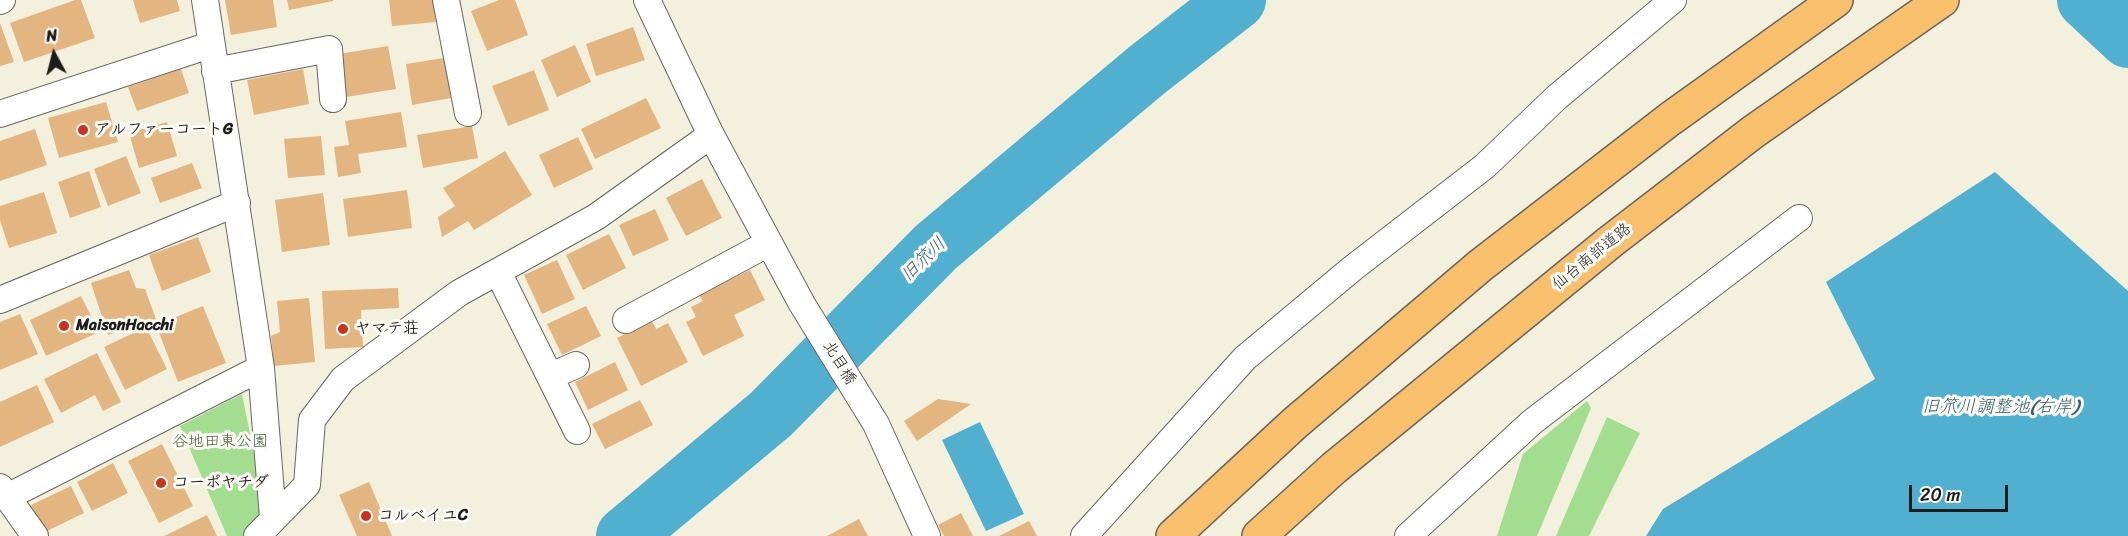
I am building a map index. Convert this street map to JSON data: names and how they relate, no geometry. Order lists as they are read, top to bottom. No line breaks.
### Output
{"streets":{"highway":["仙台南部道路"],"street":["北目橋"]},"water":["旧笊川","旧笊川調整池(右岸)"],"parks":["谷地田東公園"],"places":["アルファーコートG","MaisonHacchi","ヤマテ荘","コーポヤチダ","コルベイユC"],"scale_bar":"20 m","north":"top"}
